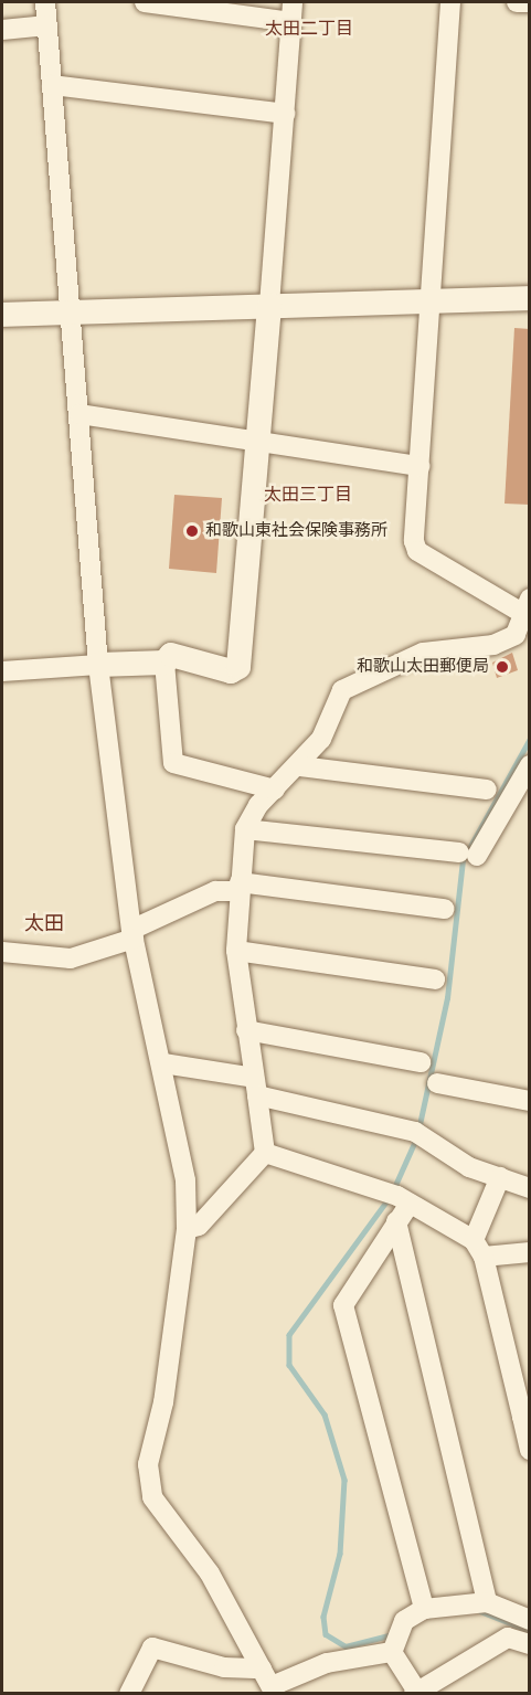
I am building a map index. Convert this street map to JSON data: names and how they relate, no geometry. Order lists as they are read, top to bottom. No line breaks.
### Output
{"districts":["太田二丁目","太田三丁目","太田"],"places":["和歌山東社会保険事務所","和歌山太田郵便局"]}
